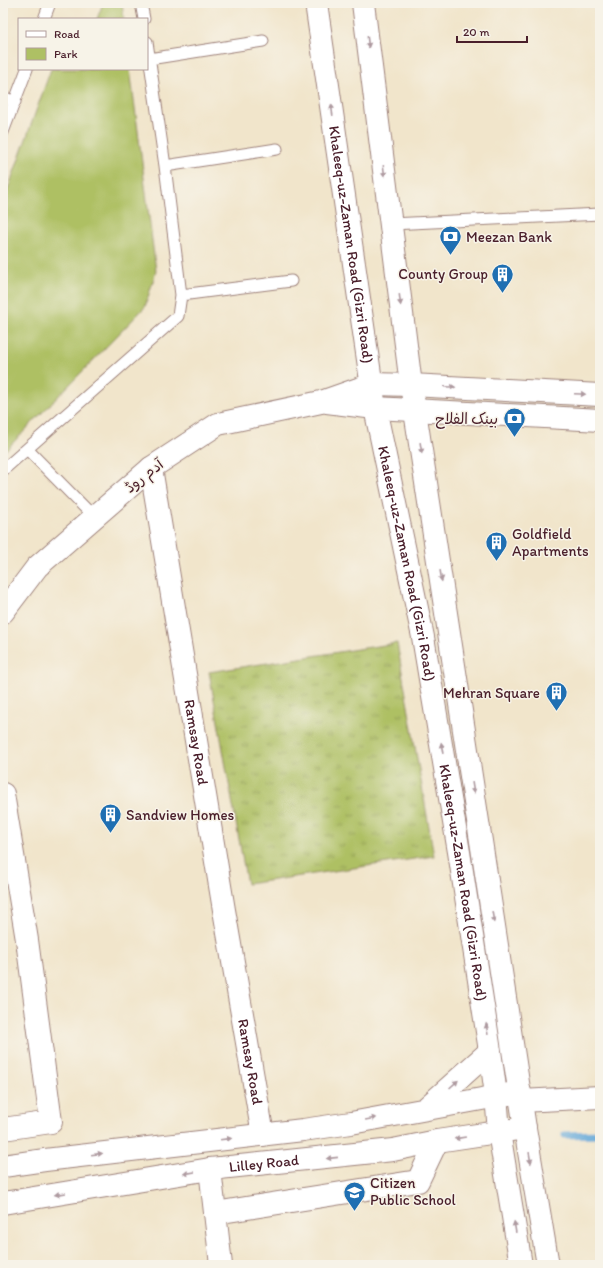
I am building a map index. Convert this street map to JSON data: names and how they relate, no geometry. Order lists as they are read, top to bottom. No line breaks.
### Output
{"streets":{"main road":["Khaleeq-uz-Zaman Road (Gizri Road)","آدم روڈ","Ramsay Road","Lilley Road"]},"crossings":[["Khaleeq-uz-Zaman Road (Gizri Road)","آدم روڈ"],["Khaleeq-uz-Zaman Road (Gizri Road)","Lilley Road"],["آدم روڈ","Ramsay Road"],["Ramsay Road","Lilley Road"]],"places":{"bank":["Meezan Bank","بینک الفلاح"],"building":["County Group","Goldfield Apartments","Mehran Square","Sandview Homes"],"school or university":["Citizen Public School"]},"legend":["Road","Park"],"scale_bar":"20 m"}
